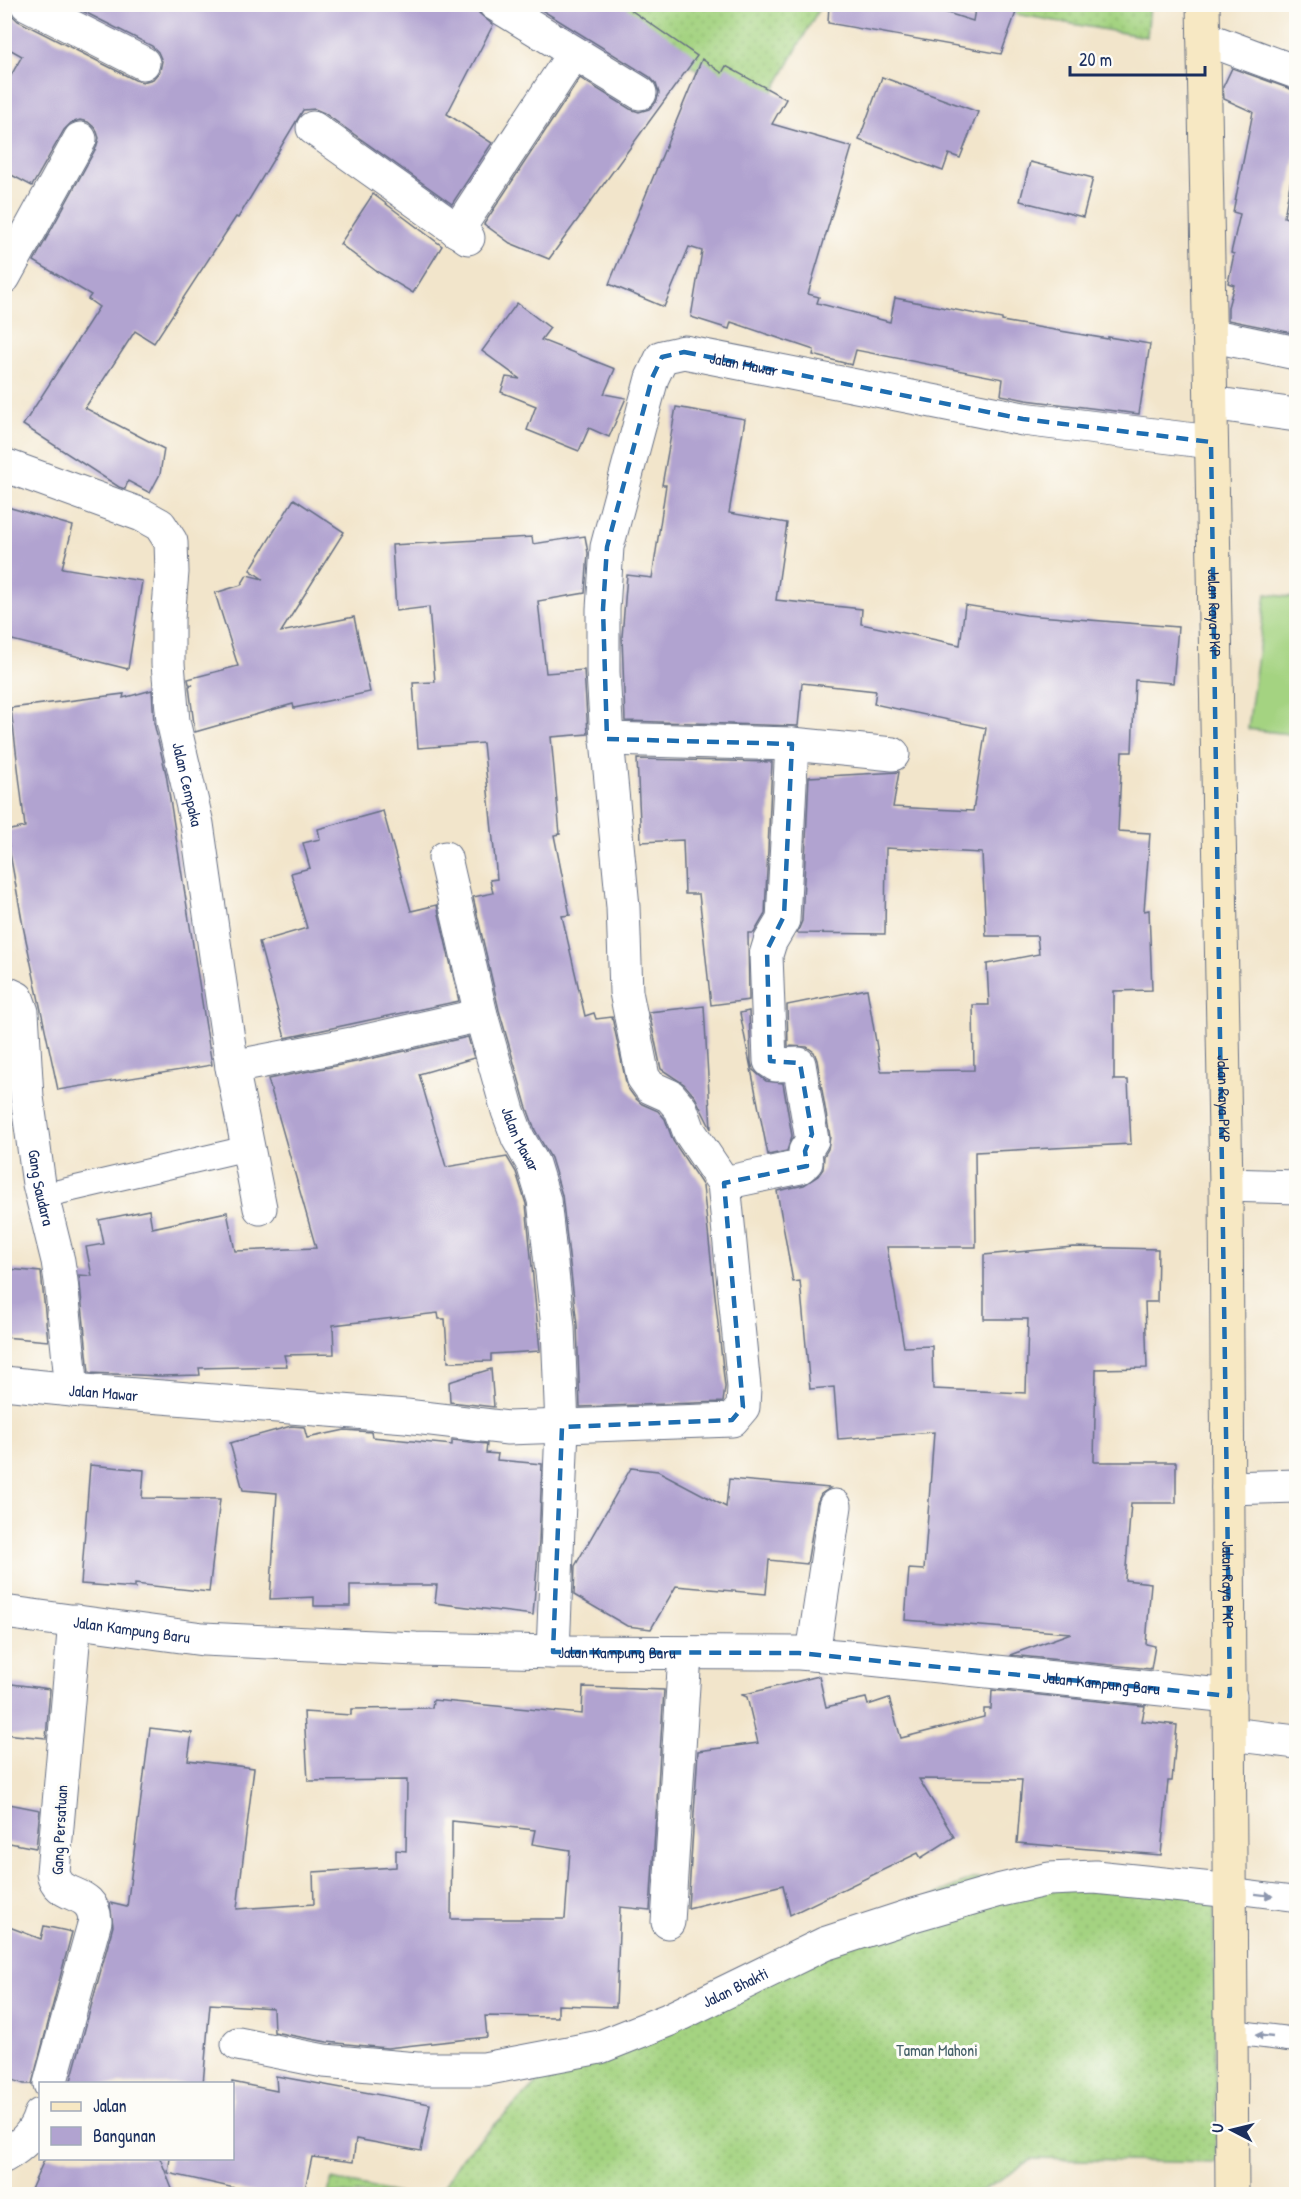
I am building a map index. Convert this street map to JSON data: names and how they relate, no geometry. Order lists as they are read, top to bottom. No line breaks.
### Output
{"streets":{"street":["Jalan Mawar","Jalan Raya PKP","Jalan Cempaka","Gang Saudara","Jalan Kampung Baru","Gang Persatuan","Jalan Bhakti"]},"crossings":[["Jalan Mawar","Jalan Raya PKP"],["Jalan Mawar","Gang Saudara"],["Jalan Mawar","Jalan Kampung Baru"],["Jalan Raya PKP","Jalan Kampung Baru"],["Jalan Raya PKP","Jalan Bhakti"],["Jalan Kampung Baru","Gang Persatuan"]],"parks":["Taman Mahoni"],"legend":["Jalan","Bangunan"],"scale_bar":"20 m","north":"left"}
